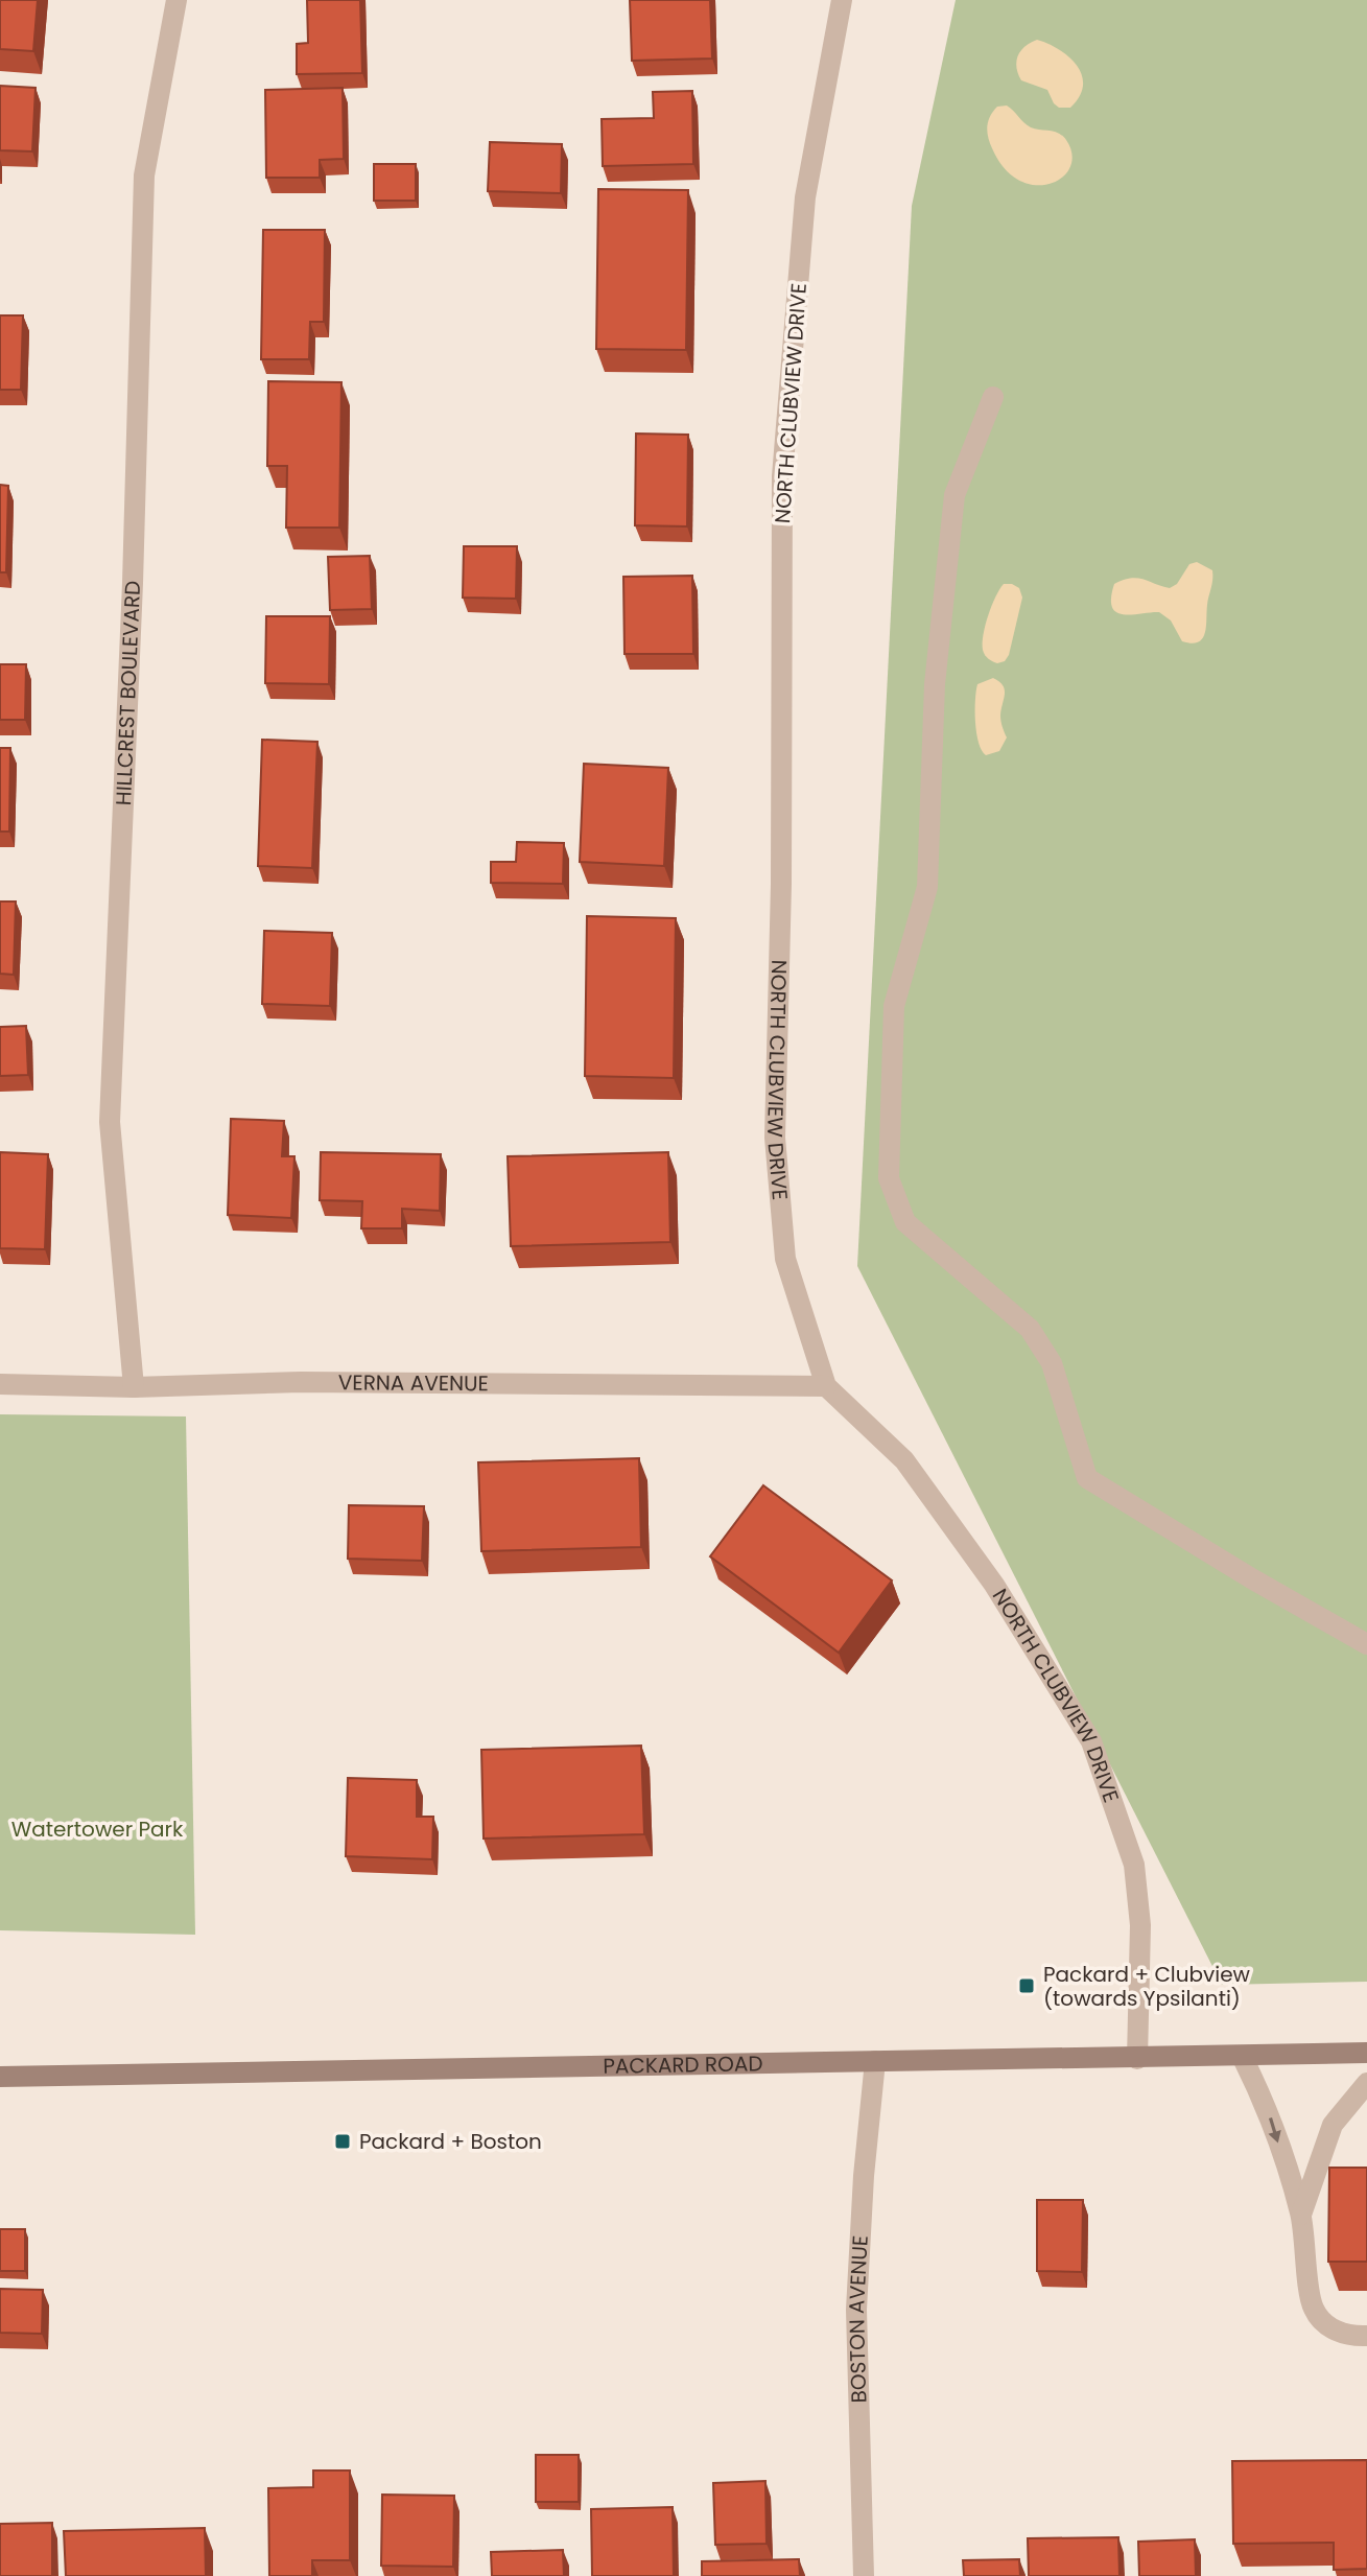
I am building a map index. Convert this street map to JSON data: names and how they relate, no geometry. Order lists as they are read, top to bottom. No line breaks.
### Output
{"streets":{"main road":["PACKARD ROAD"],"street":["NORTH CLUBVIEW DRIVE","HILLCREST BOULEVARD","VERNA AVENUE","BOSTON AVENUE"]},"crossings":[["NORTH CLUBVIEW DRIVE","VERNA AVENUE"],["NORTH CLUBVIEW DRIVE","PACKARD ROAD"],["HILLCREST BOULEVARD","VERNA AVENUE"],["PACKARD ROAD","BOSTON AVENUE"]],"parks":["Watertower Park"],"places":{"transit":["Packard + Clubview (towards Ypsilanti)","Packard + Boston"]}}
